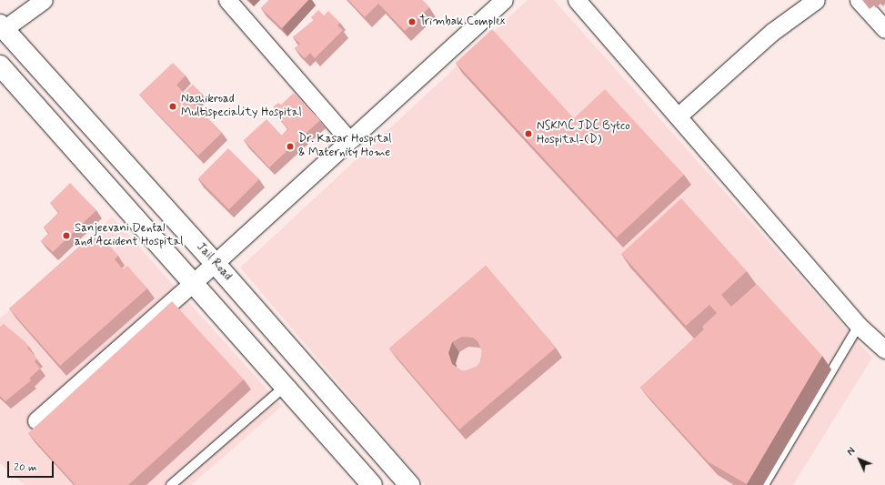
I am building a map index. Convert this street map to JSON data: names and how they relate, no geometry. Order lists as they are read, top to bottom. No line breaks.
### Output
{"streets":{"main road":["Jail Road"]},"places":["Trimbak Complex","Nashikroad Multispeciality Hospital","NSKMC JDC Bytco Hospital-(D)","Dr. Kasar Hospital & Maternity Home","Sanjeevani Dental and Accident Hospital"],"scale_bar":"20 m","north":"top left"}
